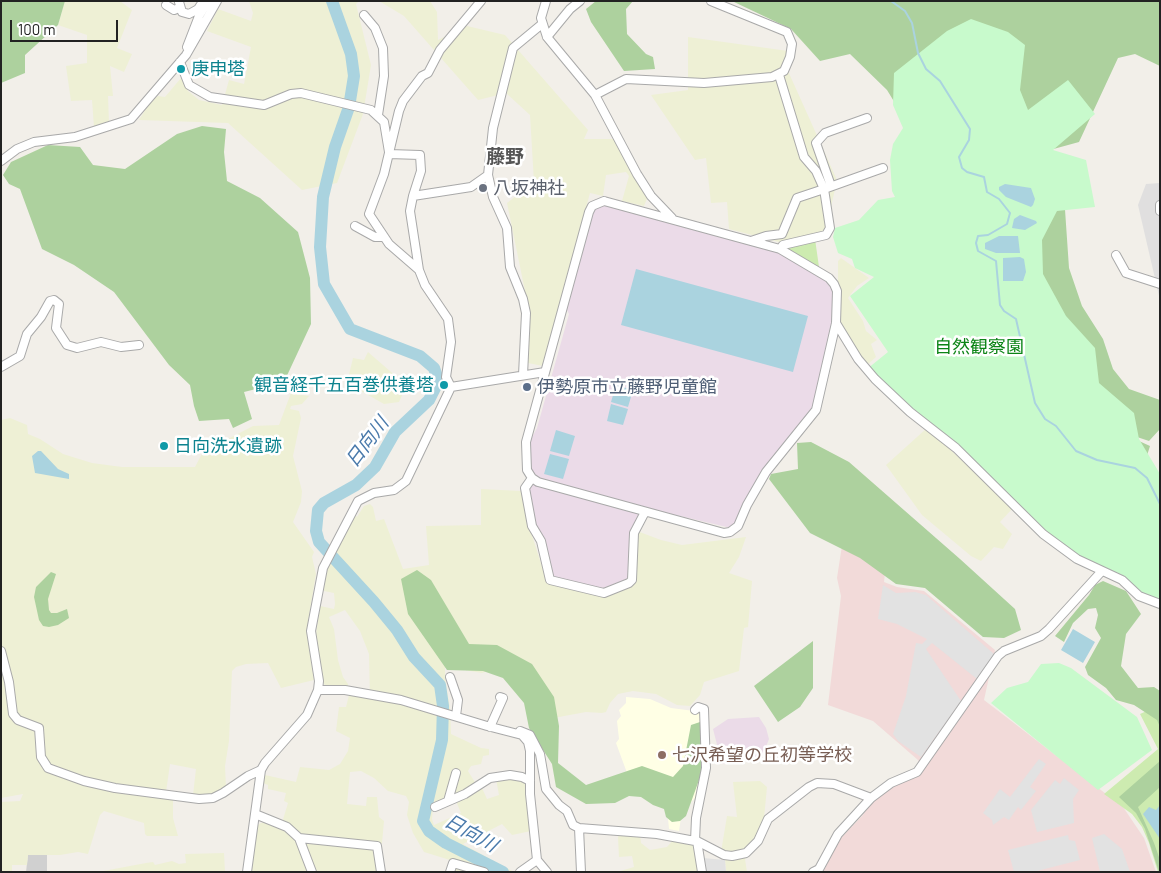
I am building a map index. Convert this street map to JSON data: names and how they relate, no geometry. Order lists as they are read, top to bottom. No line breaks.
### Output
{"districts":["藤野"],"water":["日向川"],"parks":["自然観察園"],"places":["庚申塔","八坂神社","観音経千五百巻供養塔","伊勢原市立藤野児童館","日向洗水遺跡","七沢希望の丘初等学校"],"scale_bar":"100 m"}
